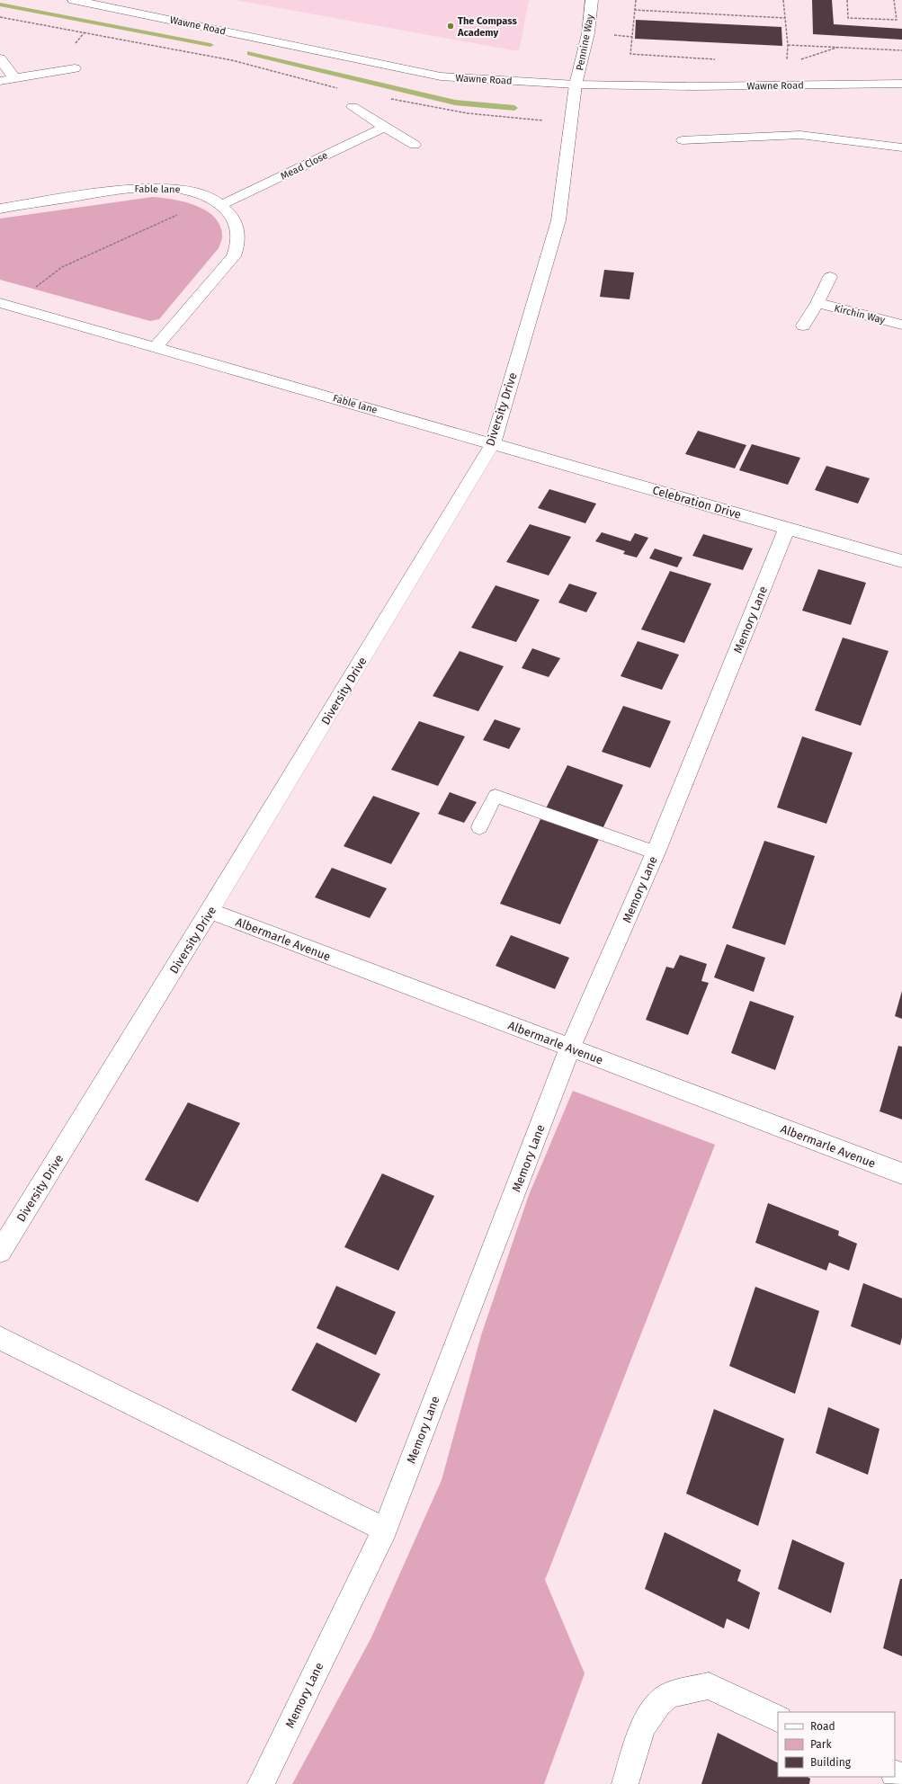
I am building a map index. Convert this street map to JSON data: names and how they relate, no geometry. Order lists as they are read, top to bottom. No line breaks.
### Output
{"streets":{"street":["Wawne Road","Pennine Way","Mead Close","Fable lane","Kirchin Way","Diversity Drive","Celebration Drive","Memory Lane","Albermarle Avenue"]},"crossings":[["Wawne Road","Pennine Way"],["Wawne Road","Diversity Drive"],["Pennine Way","Diversity Drive"],["Mead Close","Fable lane"],["Fable lane","Diversity Drive"],["Fable lane","Celebration Drive"],["Diversity Drive","Celebration Drive"],["Diversity Drive","Albermarle Avenue"],["Celebration Drive","Memory Lane"],["Memory Lane","Albermarle Avenue"]],"places":["The Compass Academy"],"legend":["Road","Park","Building"]}
